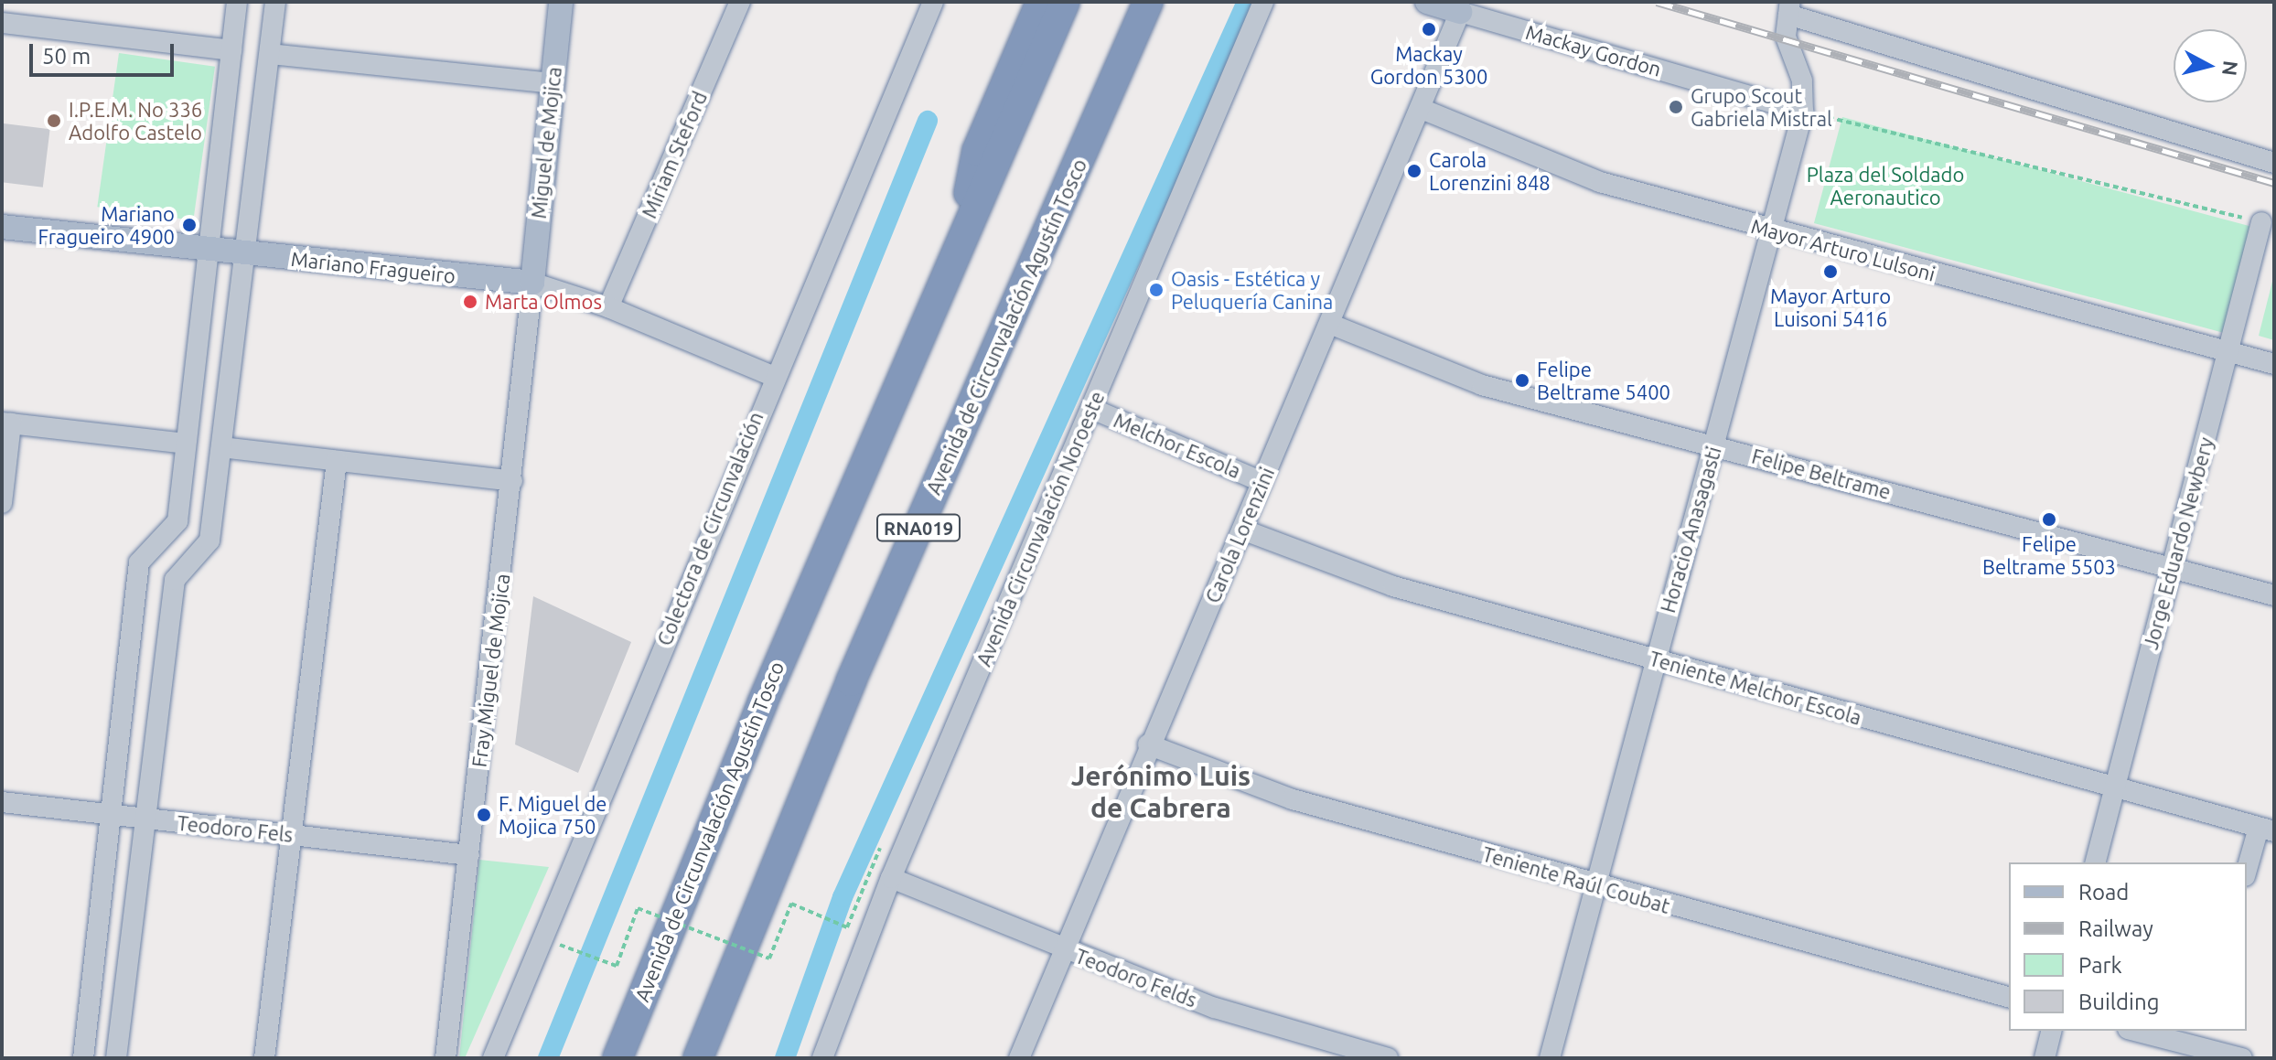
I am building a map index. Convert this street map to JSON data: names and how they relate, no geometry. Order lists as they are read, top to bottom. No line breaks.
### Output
{"streets":{"highway":["Avenida de Circunvalación Agustín Tosco","RNA019"],"main road":["Mackay Gordon","Miguel de Mojica","Mariano Fragueiro"],"street":["Miriam Steford","Mayor Arturo Lulsoni","Melchor Escola","Felipe Beltrame","Colectora de Circunvalación","Avenida Circunvalación Noroeste","Horacio Anasagasti","Carola Lorenzini","Jorge Eduardo Newbery","Fray Miguel de Mojica","Teniente Melchor Escola","Teodoro Fels","Teniente Raúl Coubat","Teodoro Felds"]},"crossings":[["Mackay Gordon","Horacio Anasagasti"],["Mackay Gordon","Carola Lorenzini"],["Miguel de Mojica","Mariano Fragueiro"],["Miguel de Mojica","Fray Miguel de Mojica"],["Miriam Steford","Mariano Fragueiro"],["Mayor Arturo Lulsoni","Horacio Anasagasti"],["Mayor Arturo Lulsoni","Carola Lorenzini"],["Mayor Arturo Lulsoni","Jorge Eduardo Newbery"],["Mariano Fragueiro","Colectora de Circunvalación"],["Mariano Fragueiro","Fray Miguel de Mojica"],["Melchor Escola","Avenida Circunvalación Noroeste"],["Melchor Escola","Carola Lorenzini"],["Felipe Beltrame","Horacio Anasagasti"],["Felipe Beltrame","Carola Lorenzini"],["Felipe Beltrame","Jorge Eduardo Newbery"],["Avenida Circunvalación Noroeste","Teodoro Felds"],["Horacio Anasagasti","Teniente Melchor Escola"],["Horacio Anasagasti","Teniente Raúl Coubat"],["Carola Lorenzini","Teniente Melchor Escola"],["Carola Lorenzini","Teniente Raúl Coubat"],["Carola Lorenzini","Teodoro Felds"],["Jorge Eduardo Newbery","Teniente Melchor Escola"],["Fray Miguel de Mojica","Teodoro Fels"]],"districts":["Jerónimo Luis de Cabrera"],"parks":["Plaza del Soldado Aeronautico"],"places":["Mackay Gordon 5300","Grupo Scout Gabriela Mistral","I.P.E.M. No 336 Adolfo Castelo","Carola Lorenzini 848","Mariano Fragueiro 4900","Mayor Arturo Luisoni 5416","Oasis - Estética y Peluquería Canina","Marta Olmos","Felipe Beltrame 5400","Felipe Beltrame 5503","F. Miguel de Mojica 750"],"legend":["Road","Railway","Park","Building"],"scale_bar":"50 m","north":"right"}
